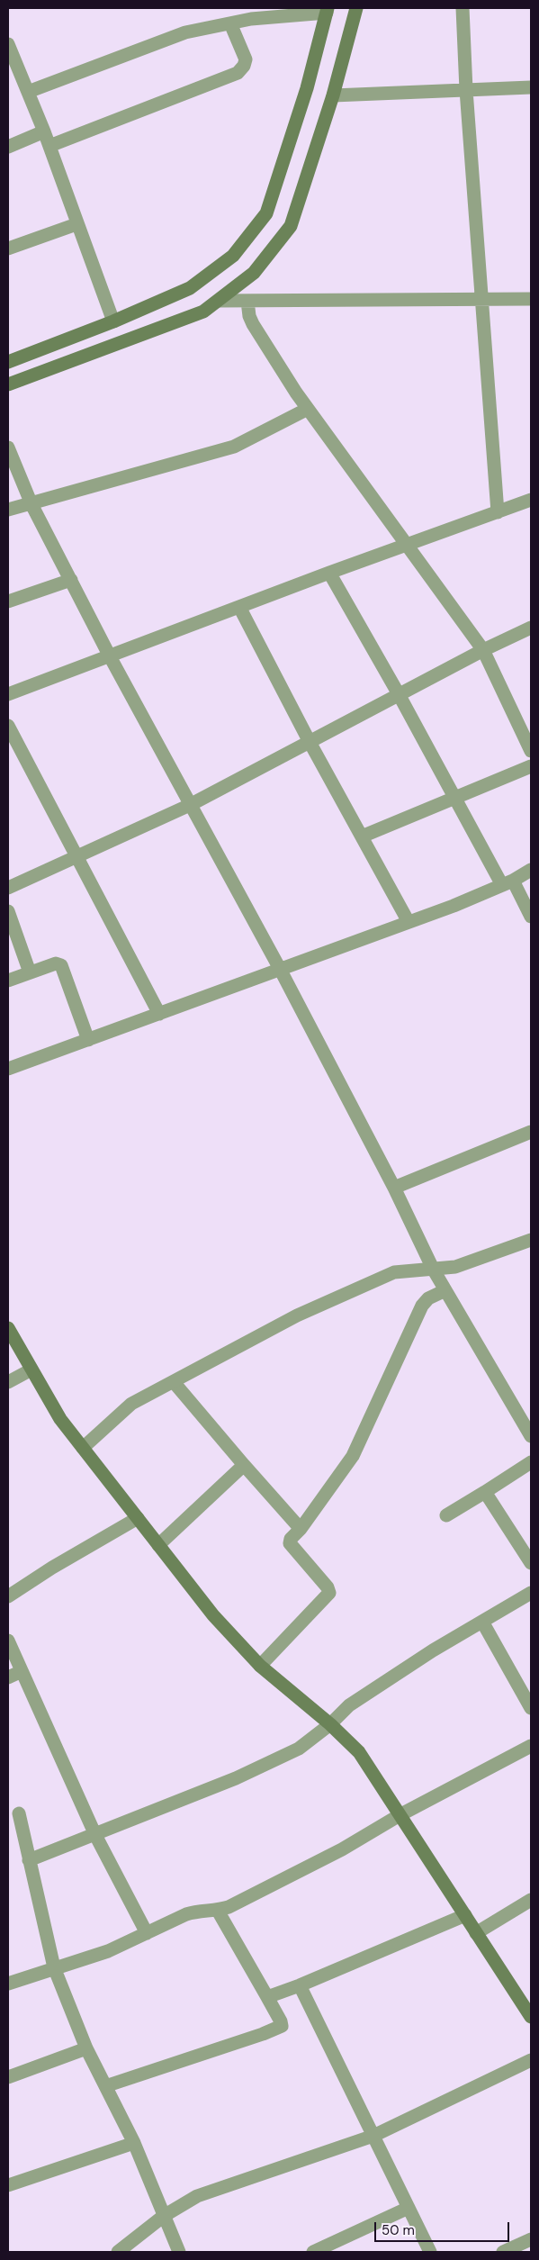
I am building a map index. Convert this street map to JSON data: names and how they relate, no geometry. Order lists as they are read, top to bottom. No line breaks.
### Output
{"scale_bar":"50 m"}
